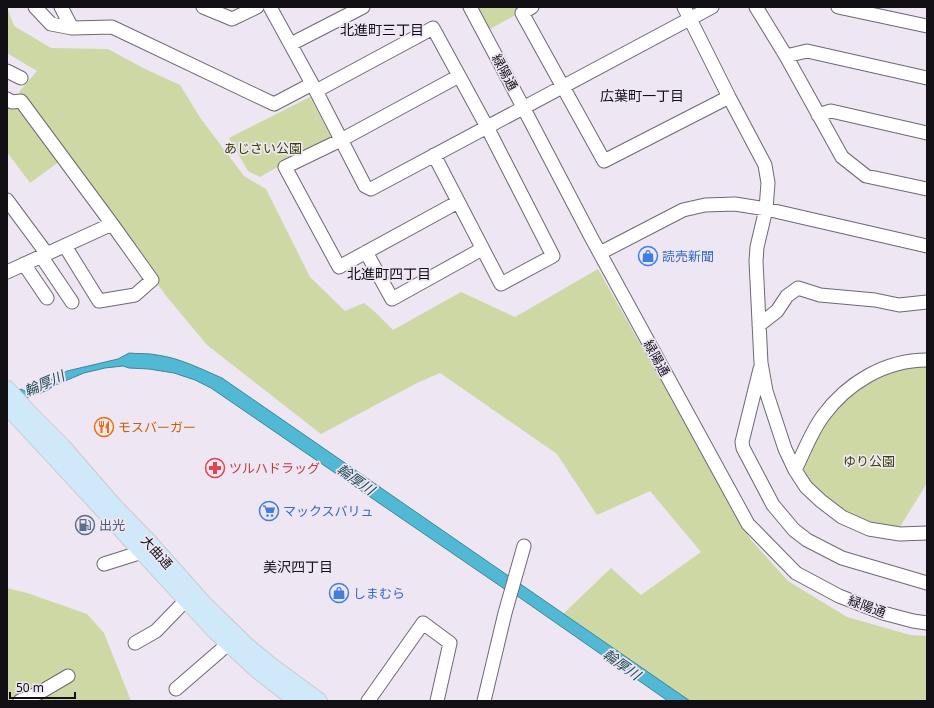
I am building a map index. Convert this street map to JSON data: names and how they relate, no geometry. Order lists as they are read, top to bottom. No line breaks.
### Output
{"streets":{"main road":["大曲通"],"street":["緑陽通"]},"districts":["北進町三丁目","広葉町一丁目","北進町四丁目","美沢四丁目"],"water":["輪厚川"],"parks":["あじさい公園","ゆり公園"],"places":{"shop":["読売新聞","しまむら"],"restaurant":["モスバーガー"],"pharmacy":["ツルハドラッグ"],"supermarket":["マックスバリュ"],"fuel station":["出光"]},"scale_bar":"50 m"}
